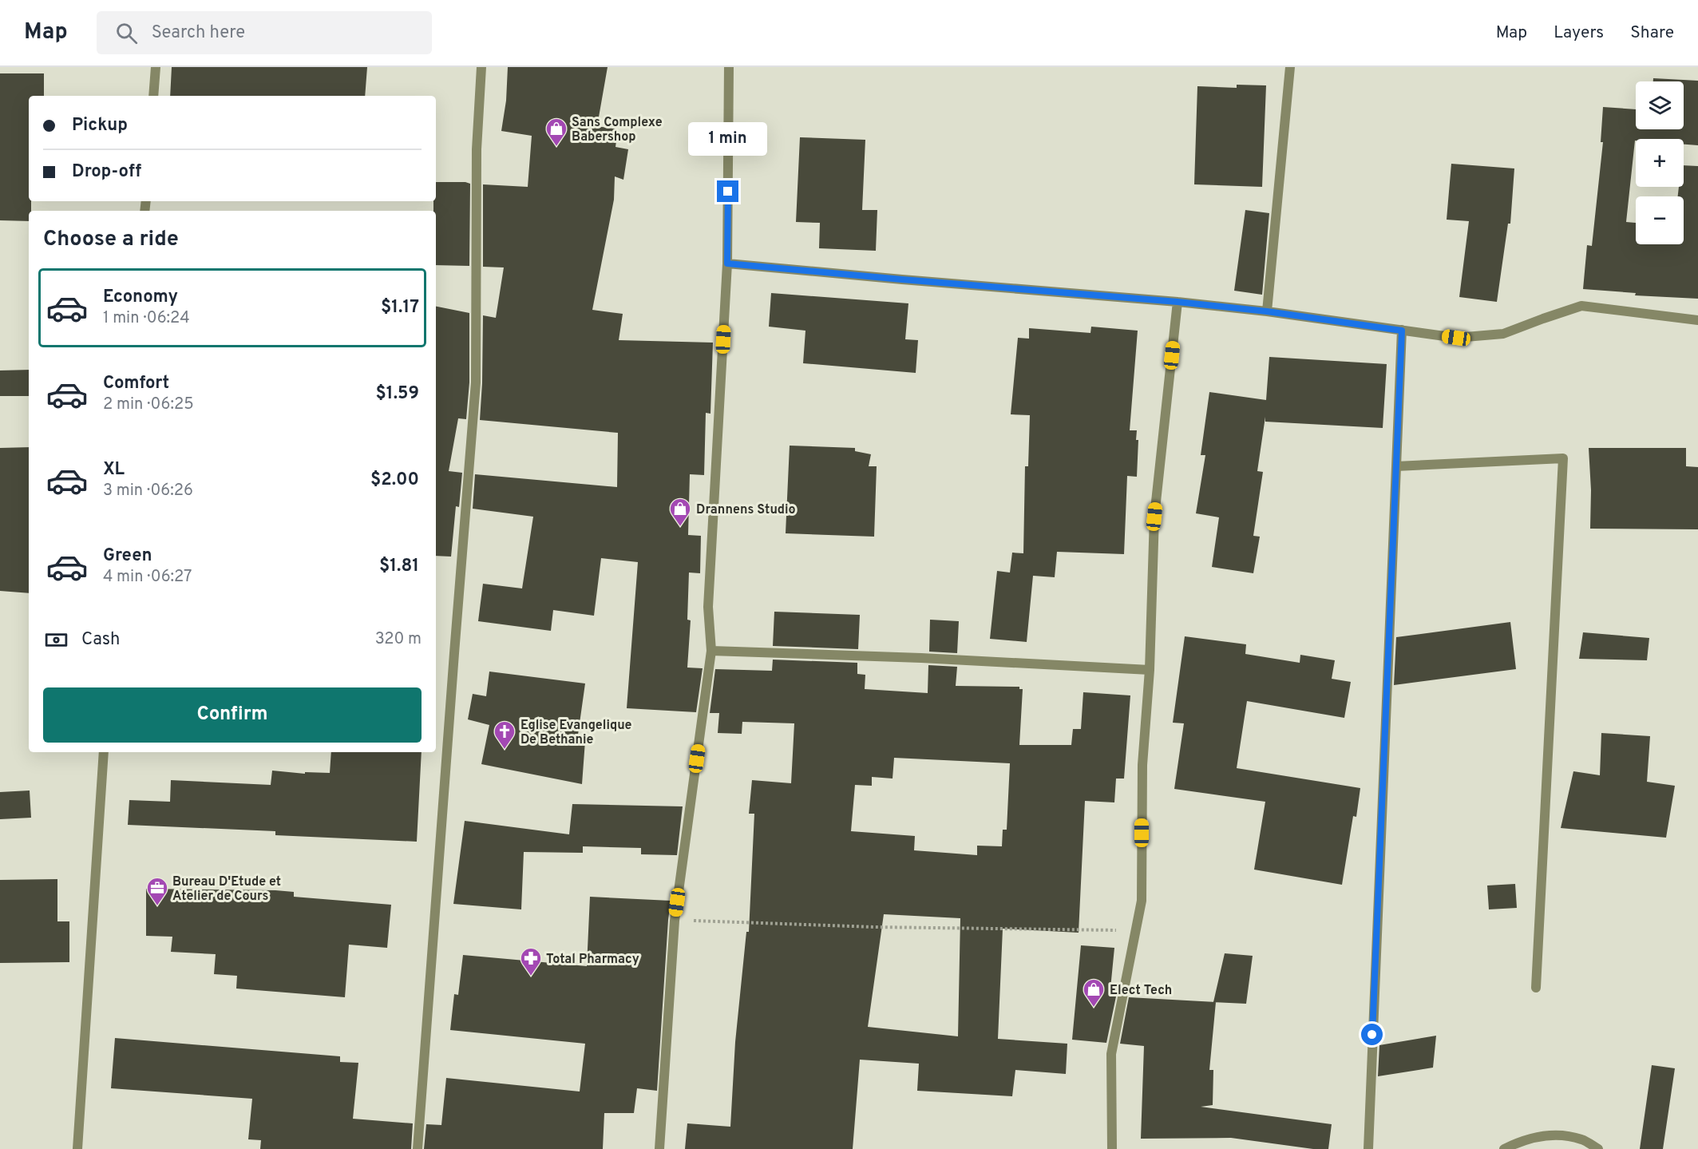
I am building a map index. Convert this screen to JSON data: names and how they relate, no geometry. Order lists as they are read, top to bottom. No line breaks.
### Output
{"places":{"shop":["Sans Complexe Babershop","Drannens Studio","Elect Tech"],"church":["Eglise Evangelique De Bethanie"],"office":["Bureau D'Etude et Atelier de Cours"],"pharmacy":["Total Pharmacy"]},"page":{"header":"Map","search":"Search here","nav":["Map","Layers","Share"],"map_buttons":["+","−"],"banner":["Pickup","Drop-off"],"bubble":"1 min","heading":"Choose a ride","list":[{"name":"Economy","note":"1 min · 06:24","value":"$1.17"},{"name":"Comfort","note":"2 min · 06:25","value":"$1.59"},{"name":"XL","note":"3 min · 06:26","value":"$2.00"},{"name":"Green","note":"4 min · 06:27","value":"$1.81"}],"pay":["Cash","320 m"],"buttons":"Confirm"}}
